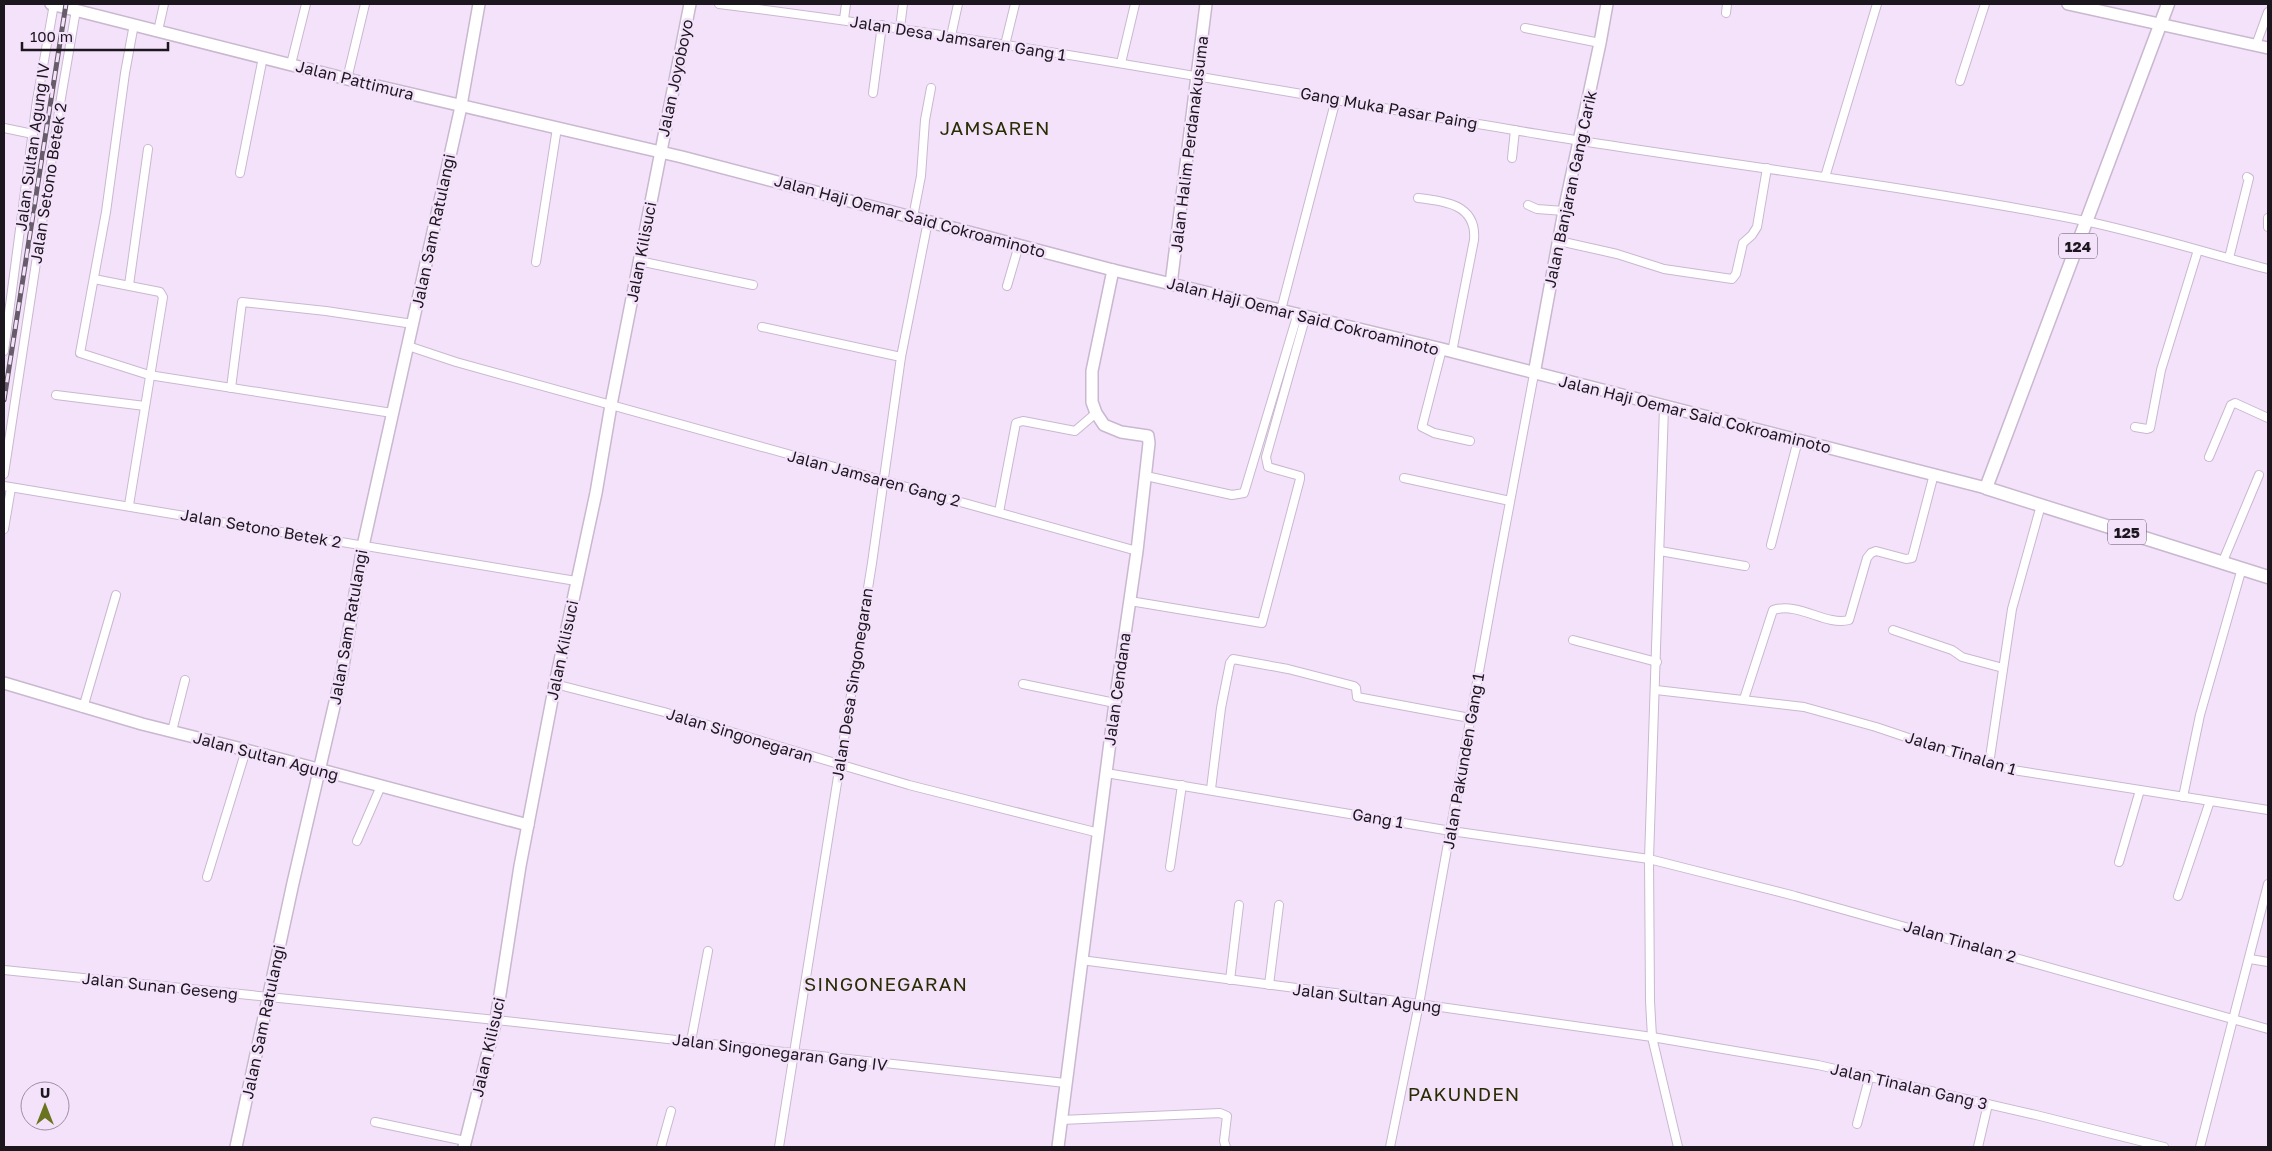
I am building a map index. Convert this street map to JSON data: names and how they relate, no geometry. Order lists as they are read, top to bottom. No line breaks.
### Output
{"streets":{"main road":["124","125"],"street":["Jalan Desa Jamsaren Gang 1","Jalan Joyoboyo","Jalan Pattimura","Gang Muka Pasar Paing","Jalan Halim Perdanakusuma","Jalan Sultan Agung IV","Jalan Setono Betek 2","Jalan Banjaran Gang Carik","Jalan Haji Oemar Said Cokroaminoto","Jalan Sam Ratulangi","Jalan Kilisuci","Jalan Jamsaren Gang 2","Jalan Desa Singonegaran","Jalan Cendana","Jalan Singonegaran","Jalan Tinalan 1","Jalan Sultan Agung","Jalan Pakunden Gang 1","Gang 1","Jalan Tinalan 2","Jalan Sunan Geseng","Jalan Singonegaran Gang IV","Jalan Tinalan Gang 3"]},"crossings":[["Jalan Desa Jamsaren Gang 1","Gang Muka Pasar Paing"],["Jalan Desa Jamsaren Gang 1","Jalan Halim Perdanakusuma"],["Jalan Joyoboyo","Jalan Pattimura"],["Jalan Joyoboyo","Jalan Haji Oemar Said Cokroaminoto"],["Jalan Joyoboyo","Jalan Kilisuci"],["Jalan Pattimura","Jalan Sultan Agung IV"],["Jalan Pattimura","Jalan Setono Betek 2"],["Jalan Pattimura","Jalan Haji Oemar Said Cokroaminoto"],["Jalan Pattimura","Jalan Sam Ratulangi"],["Jalan Pattimura","Jalan Kilisuci"],["Gang Muka Pasar Paing","Jalan Halim Perdanakusuma"],["Gang Muka Pasar Paing","Jalan Banjaran Gang Carik"],["Gang Muka Pasar Paing","124"],["Jalan Halim Perdanakusuma","Jalan Haji Oemar Said Cokroaminoto"],["Jalan Setono Betek 2","Jalan Sam Ratulangi"],["Jalan Setono Betek 2","Jalan Kilisuci"],["Jalan Banjaran Gang Carik","Jalan Haji Oemar Said Cokroaminoto"],["Jalan Banjaran Gang Carik","Jalan Pakunden Gang 1"],["Jalan Haji Oemar Said Cokroaminoto","124"],["Jalan Haji Oemar Said Cokroaminoto","Jalan Kilisuci"],["Jalan Haji Oemar Said Cokroaminoto","125"],["Jalan Haji Oemar Said Cokroaminoto","Jalan Desa Singonegaran"],["Jalan Haji Oemar Said Cokroaminoto","Jalan Pakunden Gang 1"],["Jalan Sam Ratulangi","Jalan Jamsaren Gang 2"],["Jalan Sam Ratulangi","Jalan Sultan Agung"],["Jalan Sam Ratulangi","Jalan Sunan Geseng"],["124","125"],["Jalan Kilisuci","Jalan Jamsaren Gang 2"],["Jalan Kilisuci","Jalan Singonegaran"],["Jalan Kilisuci","Jalan Sultan Agung"],["Jalan Kilisuci","Jalan Sunan Geseng"],["Jalan Kilisuci","Jalan Singonegaran Gang IV"],["Jalan Jamsaren Gang 2","Jalan Desa Singonegaran"],["Jalan Jamsaren Gang 2","Jalan Cendana"],["Jalan Desa Singonegaran","Jalan Singonegaran"],["Jalan Desa Singonegaran","Jalan Singonegaran Gang IV"],["Jalan Cendana","Jalan Singonegaran"],["Jalan Cendana","Jalan Sultan Agung"],["Jalan Cendana","Gang 1"],["Jalan Cendana","Jalan Singonegaran Gang IV"],["Jalan Sultan Agung","Jalan Pakunden Gang 1"],["Jalan Sultan Agung","Jalan Tinalan Gang 3"],["Jalan Pakunden Gang 1","Gang 1"],["Gang 1","Jalan Tinalan 2"],["Jalan Sunan Geseng","Jalan Singonegaran Gang IV"]],"districts":["JAMSAREN","SINGONEGARAN","PAKUNDEN"],"scale_bar":"100 m","north":"top"}
